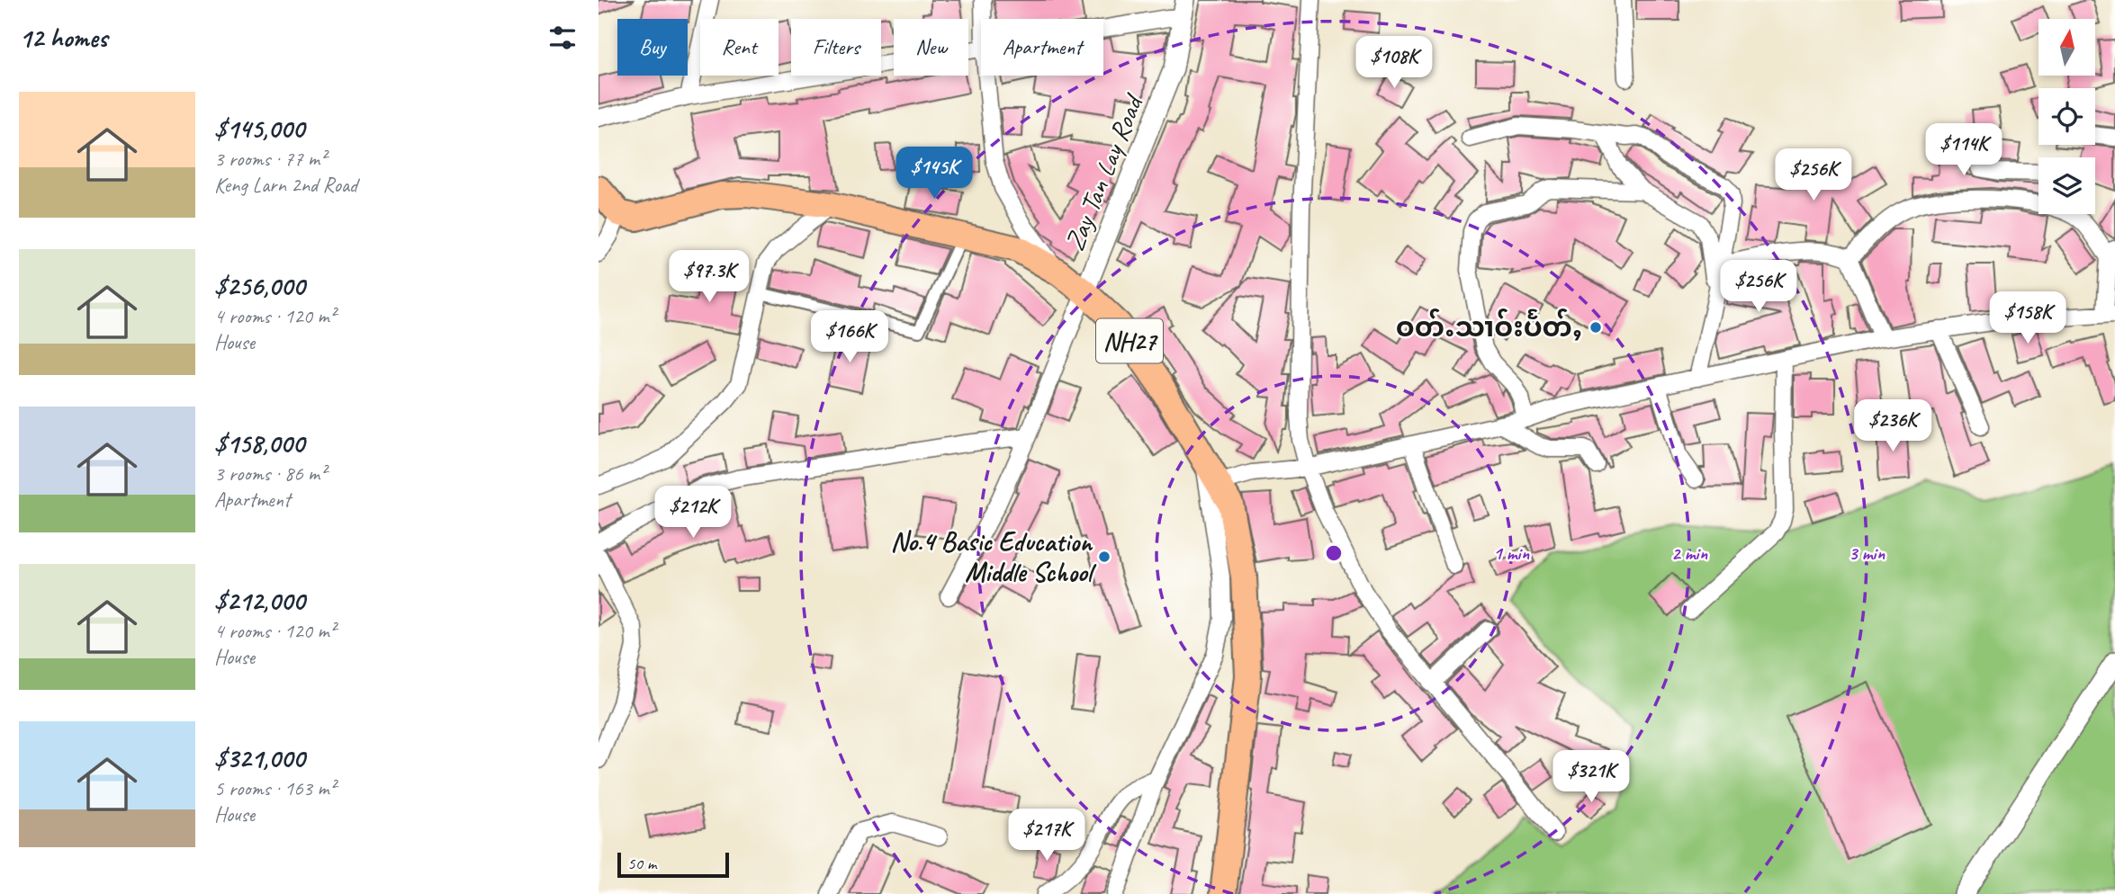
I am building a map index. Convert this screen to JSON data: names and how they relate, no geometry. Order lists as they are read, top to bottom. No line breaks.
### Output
{"streets":{"highway":["NH27"],"street":["Zay Tan Lay Road"]},"crossings":[["Zay Tan Lay Road","NH27"]],"places":["ဝတ်ႉသၢဝ်းပႅတ်ႇ","No.4 Basic Education Middle School"],"scale_bar":"50 m","north":"top","page":{"heading":"12 homes","chip":["Buy","Rent","Filters","New","Apartment"],"price":["$108K","$114K","$145K","$256K","$97.3K","$256K","$158K","$166K","$236K","$212K","$321K","$217K"],"list":[{"name":"$145,000","note":"3 rooms · 77 m² · Keng Larn 2nd Road"},{"name":"$256,000","note":"4 rooms · 120 m² · House"},{"name":"$158,000","note":"3 rooms · 86 m² · Apartment"},{"name":"$212,000","note":"4 rooms · 120 m² · House"},{"name":"$321,000","note":"5 rooms · 163 m² · House"}],"scale":"50 m"},"rings":["1 min","2 min","3 min"]}
